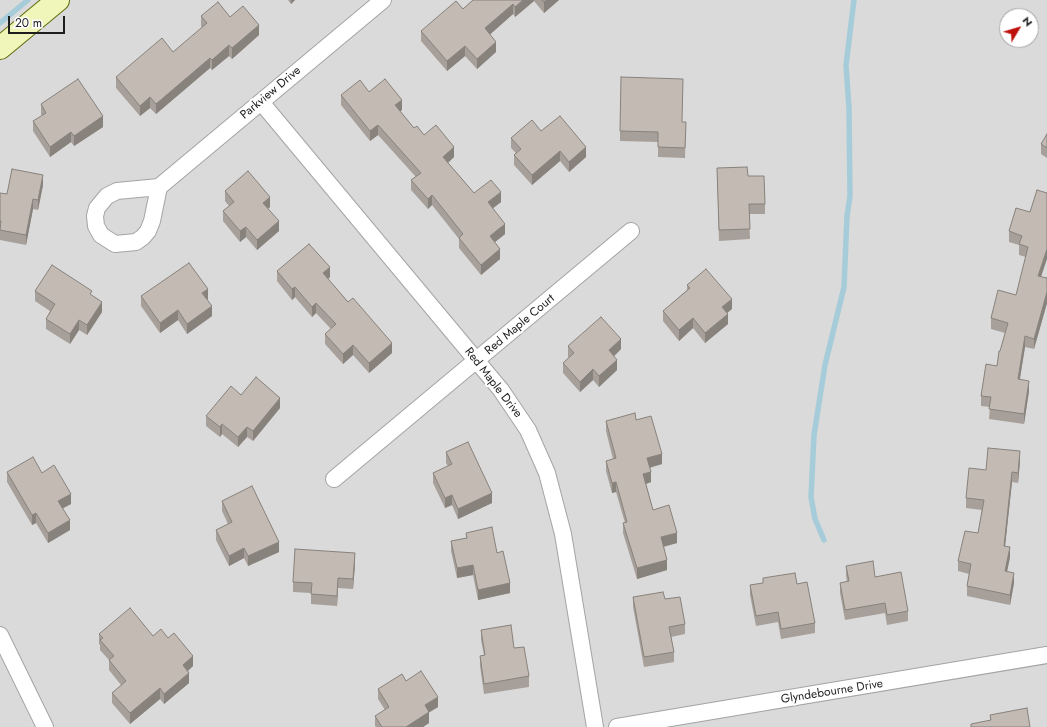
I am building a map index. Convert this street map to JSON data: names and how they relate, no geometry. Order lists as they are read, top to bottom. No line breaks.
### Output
{"streets":{"street":["Parkview Drive","Red Maple Court","Red Maple Drive","Glyndebourne Drive"]},"crossings":[["Parkview Drive","Red Maple Drive"],["Red Maple Court","Red Maple Drive"]],"scale_bar":"20 m","north":"top right"}
